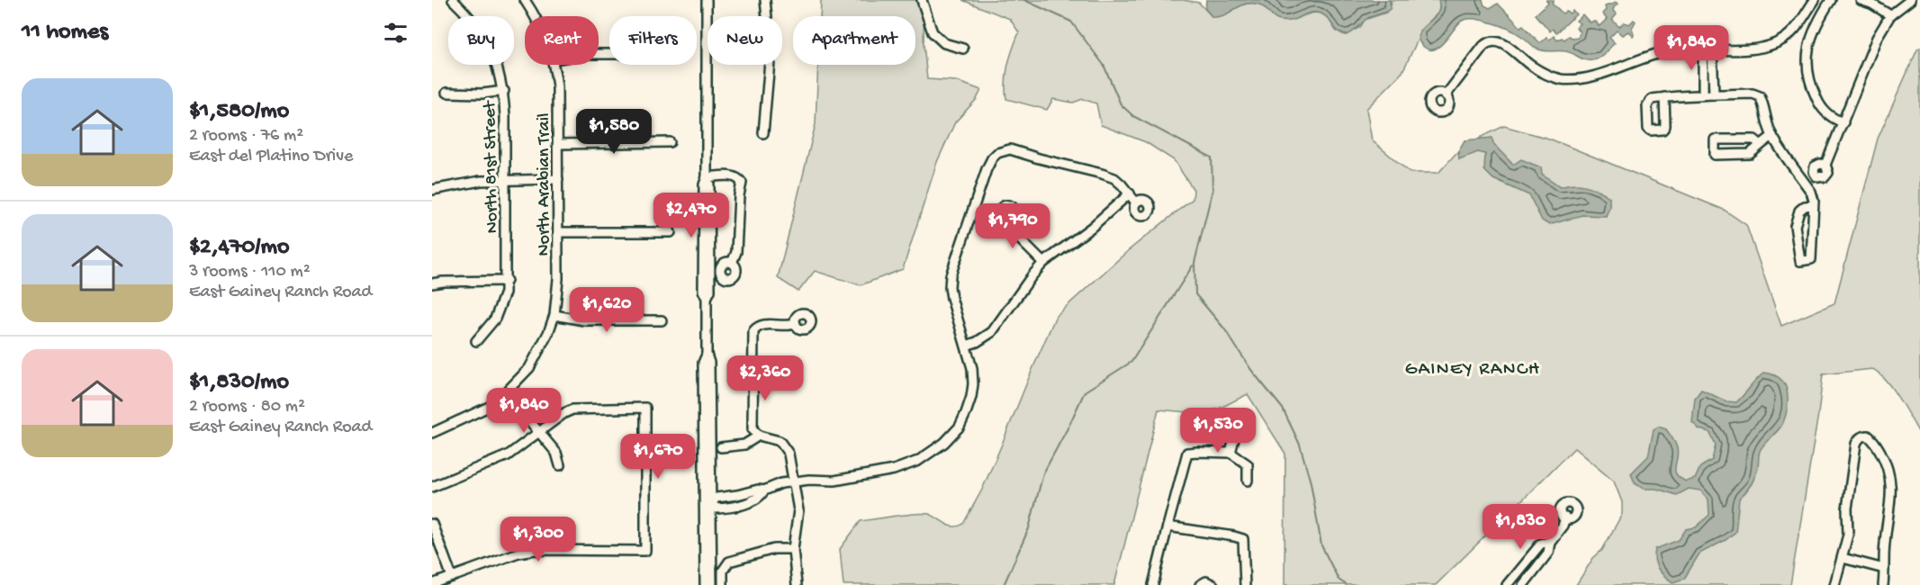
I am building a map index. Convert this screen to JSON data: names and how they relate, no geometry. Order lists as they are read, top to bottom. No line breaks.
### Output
{"streets":{"street":["North 81st Street","North Arabian Trail"]},"districts":["GAINEY RANCH"],"page":{"heading":"11 homes","chip":["Buy","Rent","Filters","New","Apartment"],"price":["$1,840","$1,580","$2,470","$1,790","$1,620","$2,360","$1,840","$1,530","$1,670","$1,830","$1,300"],"list":[{"name":"$1,580/mo","note":"2 rooms · 76 m² · East del Platino Drive"},{"name":"$2,470/mo","note":"3 rooms · 110 m² · East Gainey Ranch Road"},{"name":"$1,830/mo","note":"2 rooms · 80 m² · East Gainey Ranch Road"}]}}
